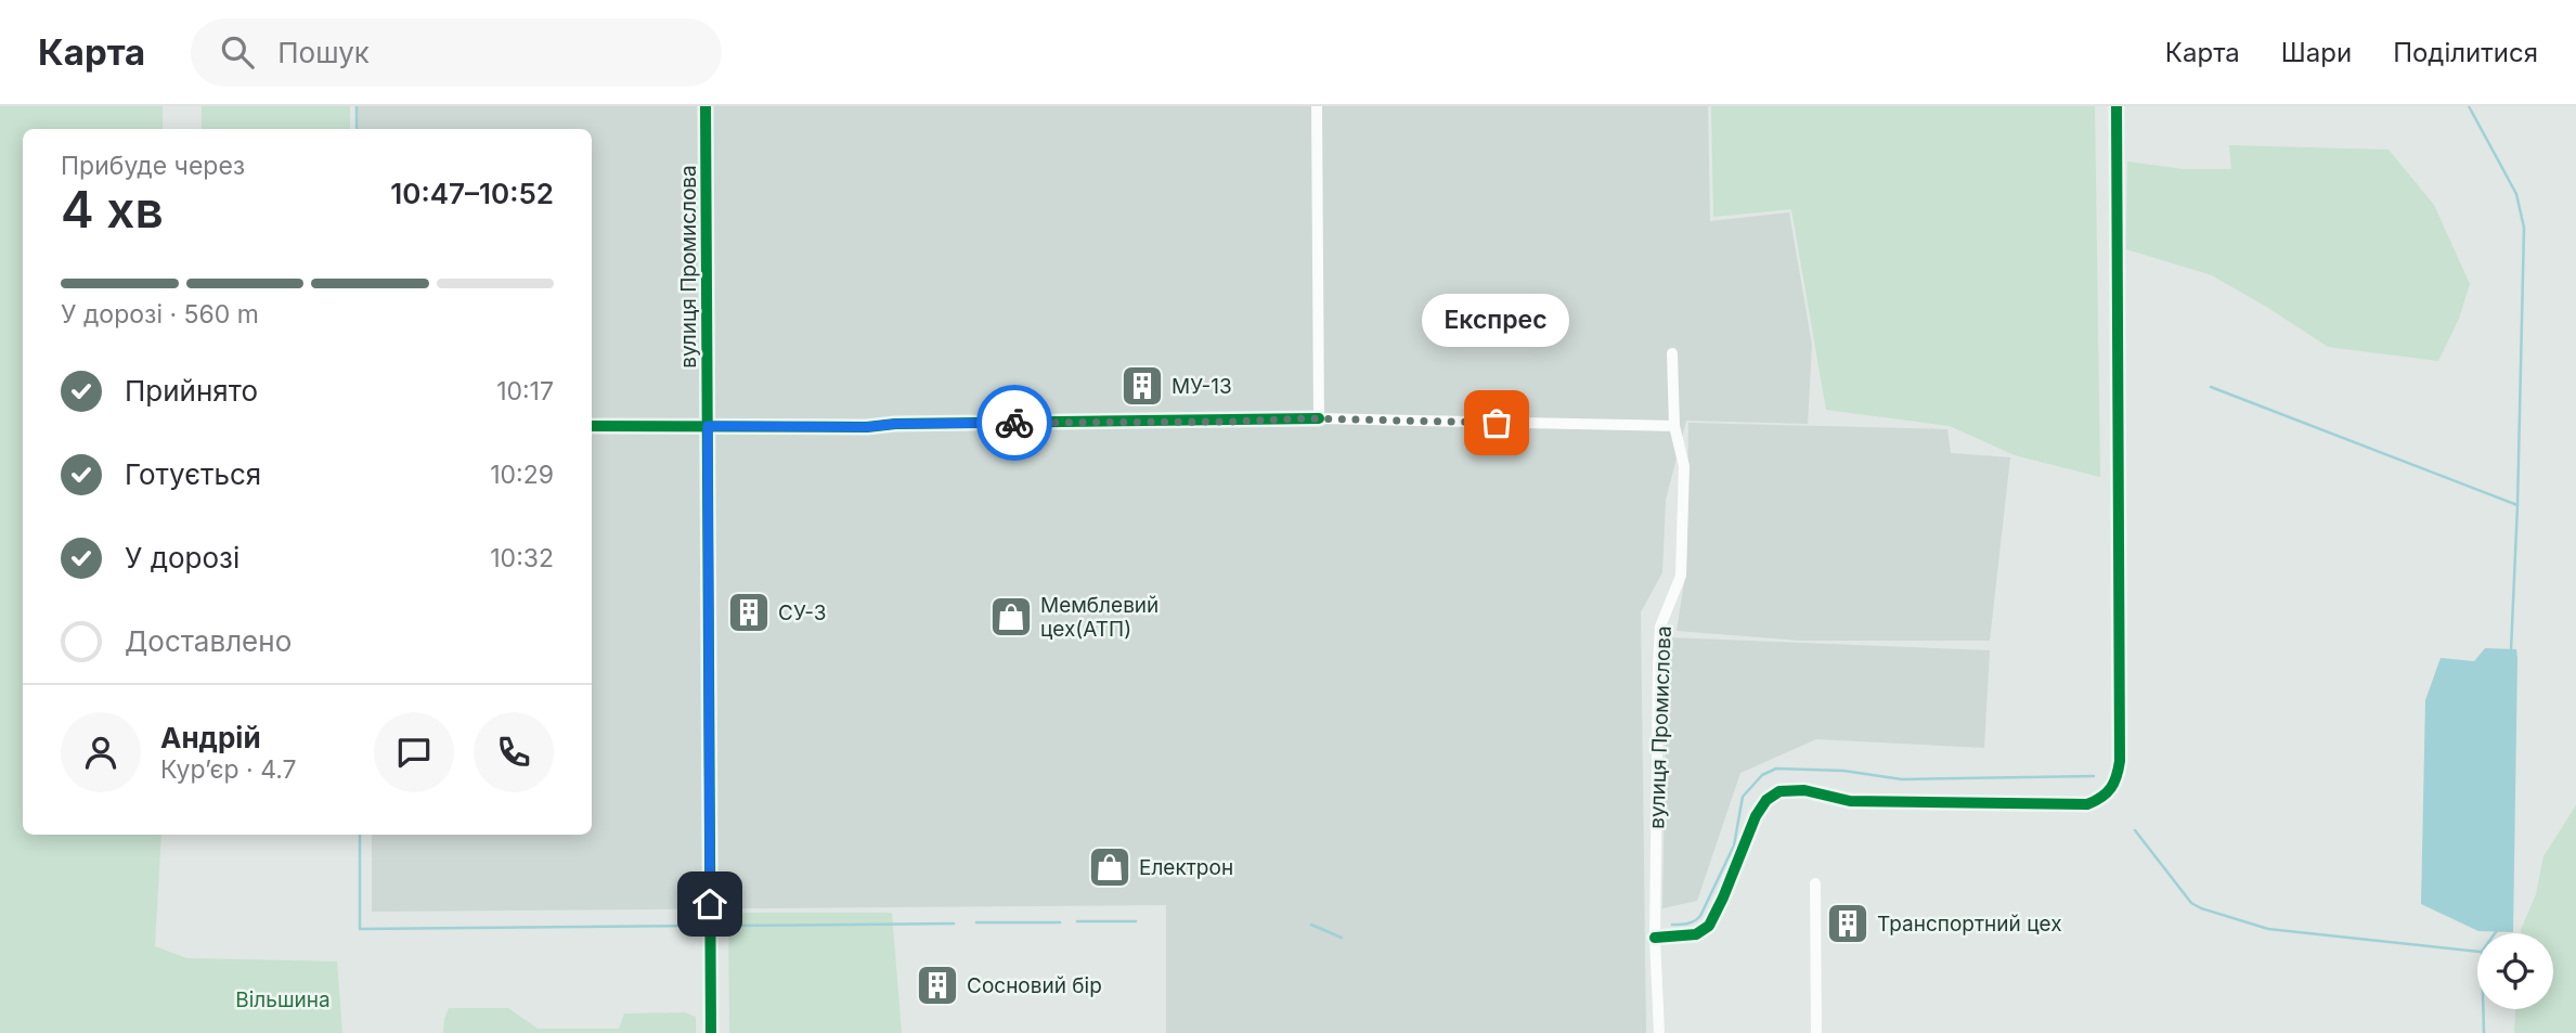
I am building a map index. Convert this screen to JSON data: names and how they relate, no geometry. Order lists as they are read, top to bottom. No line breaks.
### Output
{"streets":{"street":["вулиця Промислова"]},"parks":["Вільшина"],"places":{"building":["МУ-13","СУ-3","Транспортний цех","Сосновий бір"],"other":["Експрес"],"shop":["Мемблевий цех(АТП)","Електрон"]},"page":{"header":"Карта","search":"Пошук","nav":["Карта","Шари","Поділитися"],"heading":["4 хв","Прибуде через","10:47–10:52"],"panel":["Андрій","Кур’єр · 4.7"],"bar":"У дорозі · 560 m","bubble":"Експрес","list":[["Прийнято","10:17"],["Готується","10:29"],["У дорозі","10:32"],"Доставлено"]}}
